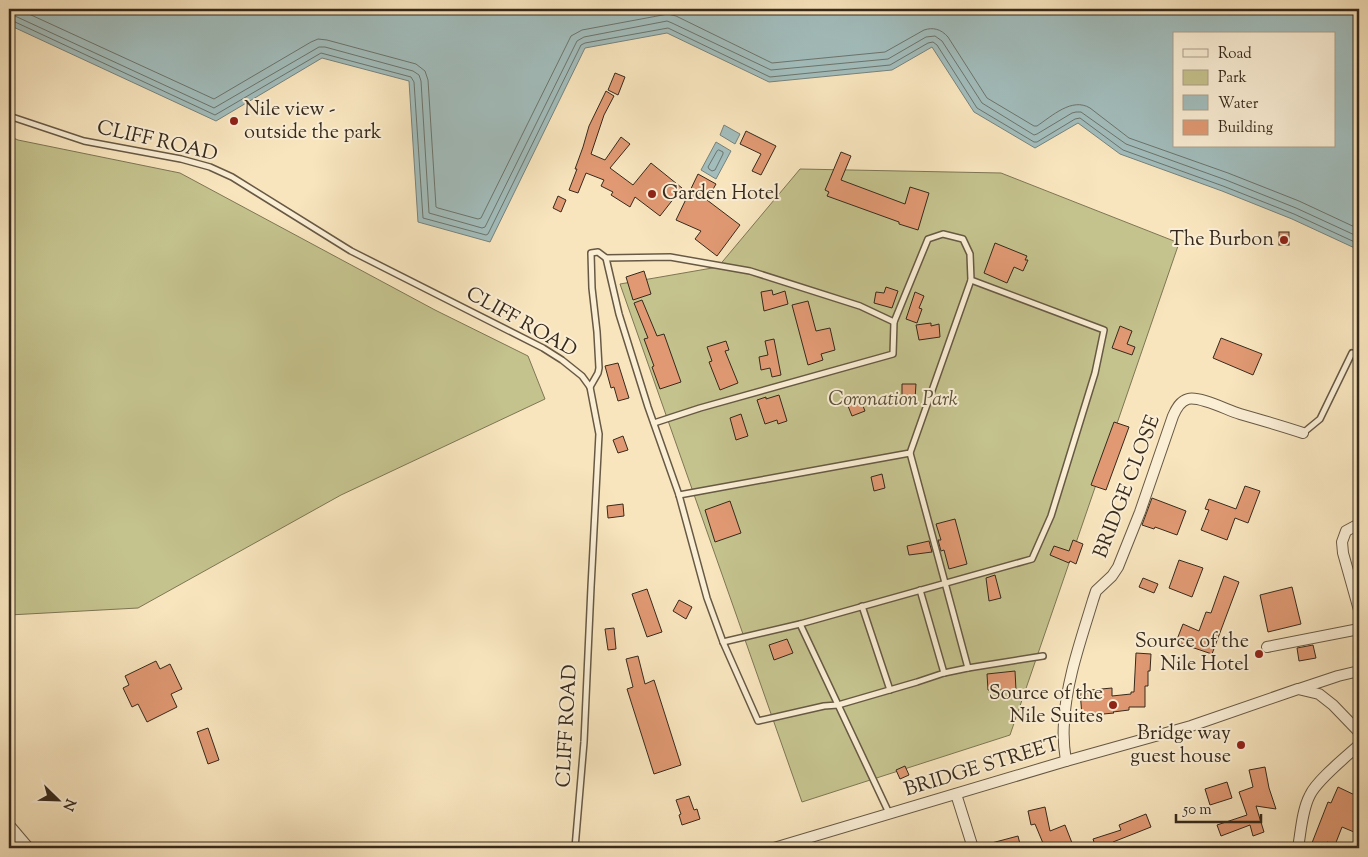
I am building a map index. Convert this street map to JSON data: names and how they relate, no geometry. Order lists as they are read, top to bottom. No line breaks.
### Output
{"streets":{"street":["BRIDGE CLOSE","BRIDGE STREET"],"lane":["CLIFF ROAD"]},"crossings":[["BRIDGE CLOSE","BRIDGE STREET"]],"parks":["Coronation Park"],"places":["Nile view - outside the park","Garden Hotel","The Burbon","Source of the Nile Hotel","Source of the Nile Suites","Bridge way guest house"],"legend":["Road","Park","Water","Building"],"scale_bar":"50 m","north":"bottom right"}
